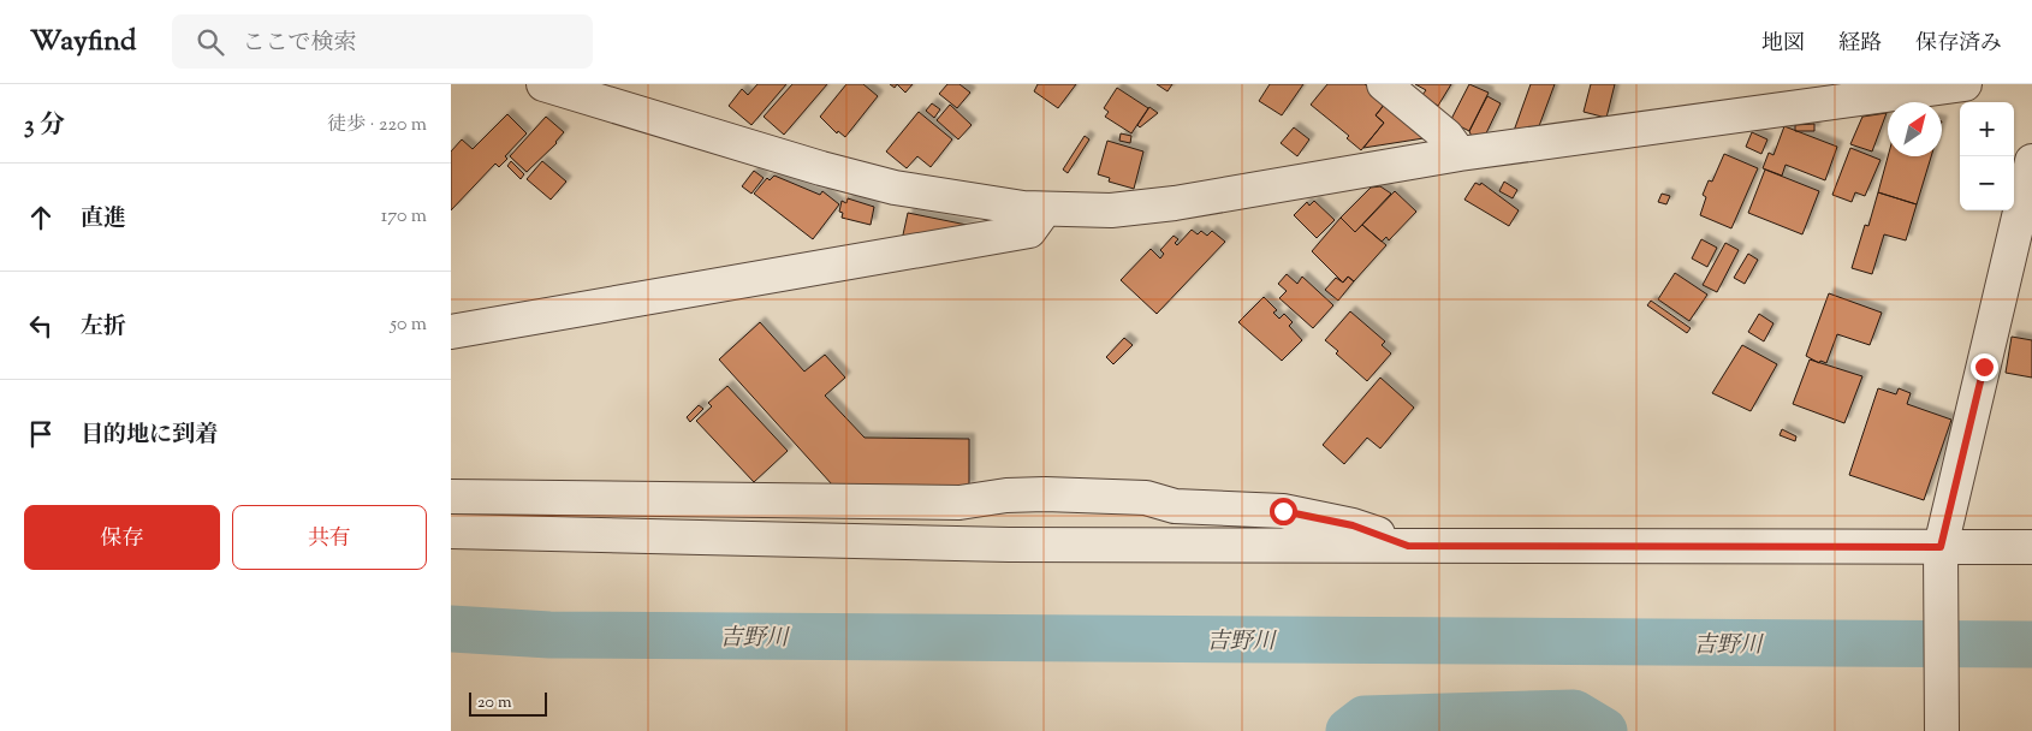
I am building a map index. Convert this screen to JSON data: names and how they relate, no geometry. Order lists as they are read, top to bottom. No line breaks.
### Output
{"water":["吉野川"],"scale_bar":"20 m","north":"top right","page":{"header":"Wayfind","search":"ここで検索","nav":["地図","経路","保存済み"],"heading":["3 分","徒歩 · 220 m"],"map_buttons":["+","−"],"list":[["直進","170 m"],["左折","50 m"],"目的地に到着"],"buttons":["保存","共有"],"scale":"20 m"}}
